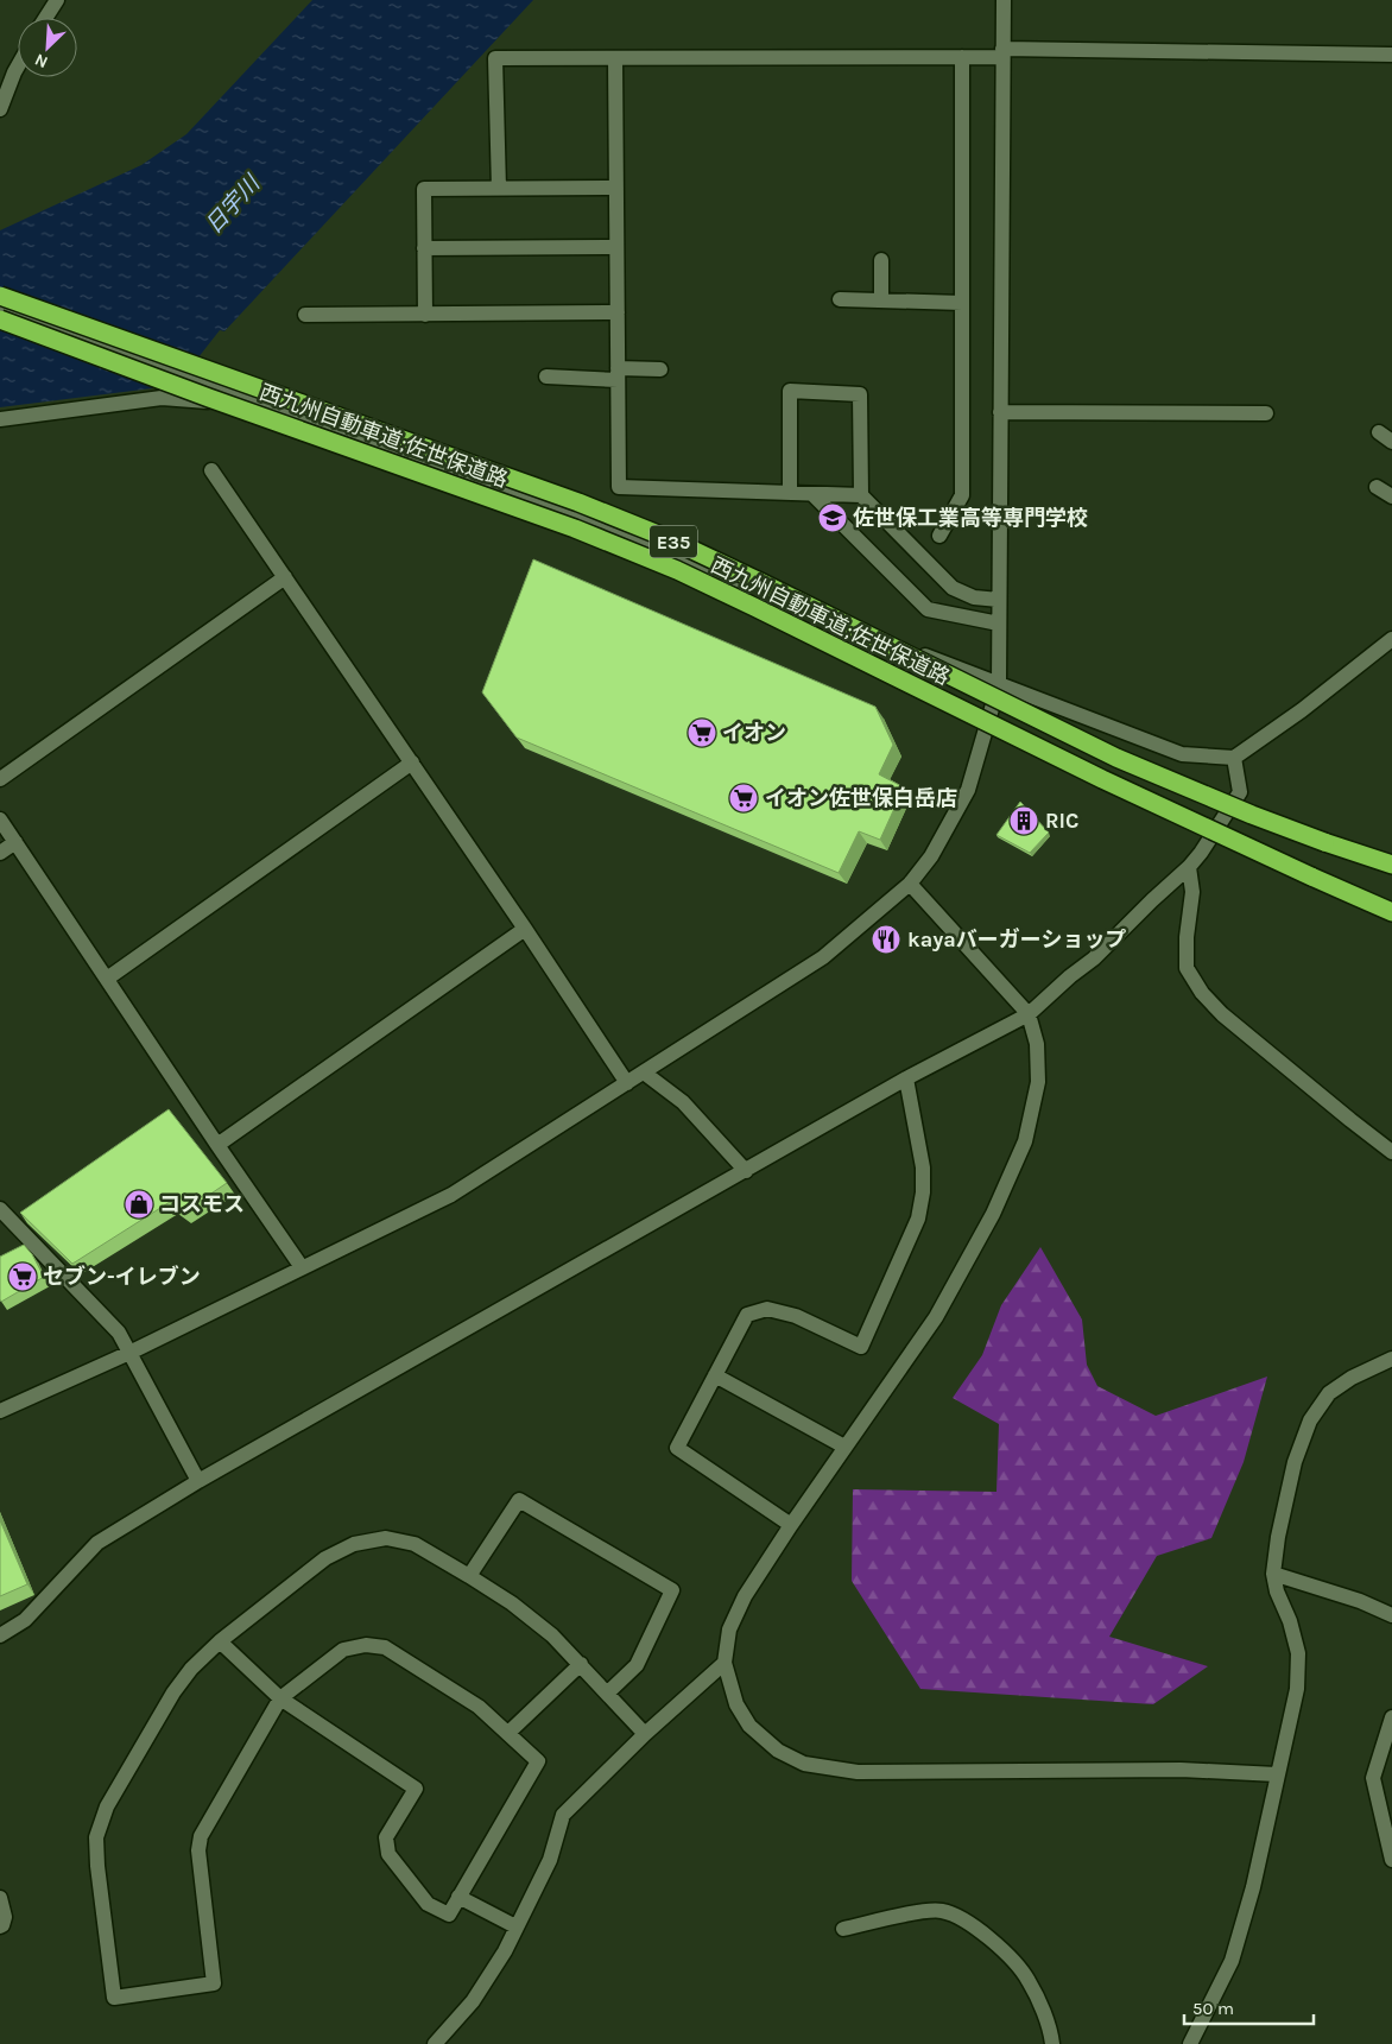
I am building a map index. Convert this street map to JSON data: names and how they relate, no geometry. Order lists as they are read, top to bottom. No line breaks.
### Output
{"streets":{"highway":["西九州自動車道;佐世保道路","E35"]},"water":["日宇川"],"places":{"school or university":["佐世保工業高等専門学校"],"supermarket":["イオン","イオン佐世保白岳店","セブン-イレブン"],"building":["RIC"],"restaurant":["kayaバーガーショップ"],"shop":["コスモス"]},"scale_bar":"50 m","north":"bottom left"}
